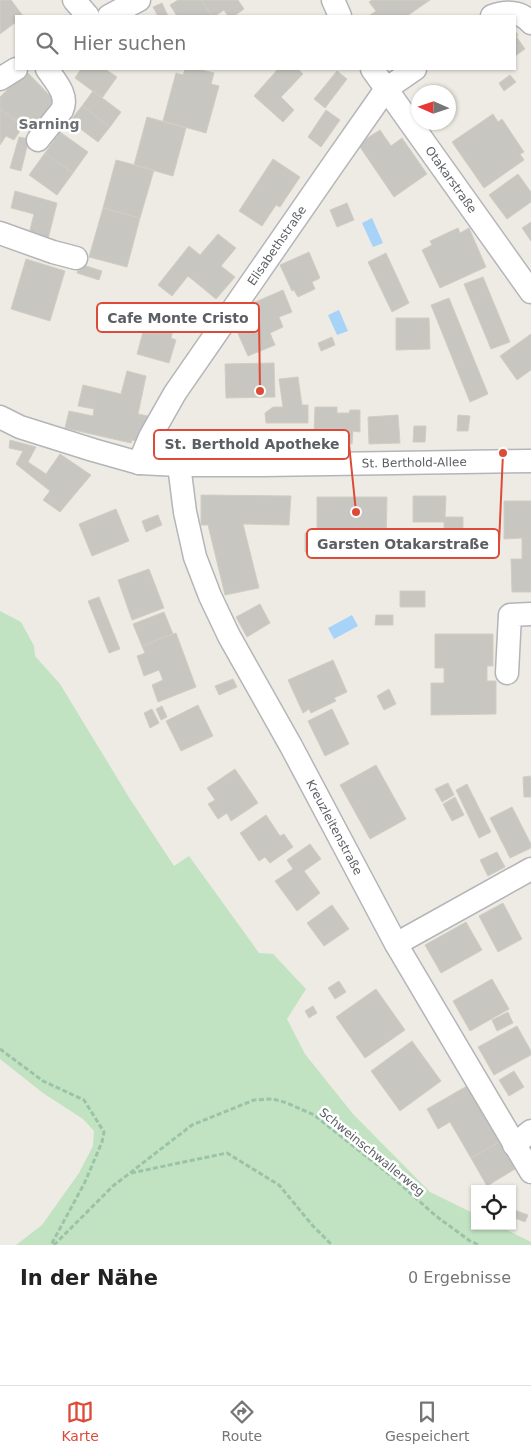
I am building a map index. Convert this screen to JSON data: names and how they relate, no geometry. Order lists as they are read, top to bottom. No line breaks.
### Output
{"streets":{"street":["Otakarstraße","Elisabethstraße","St. Berthold-Allee","Kreuzleitenstraße"],"path":["Schweinschwallerweg"]},"crossings":[["Otakarstraße","Elisabethstraße"],["Elisabethstraße","St. Berthold-Allee"],["St. Berthold-Allee","Kreuzleitenstraße"]],"districts":["Sarning"],"places":["Cafe Monte Cristo","Garsten Otakarstraße","St. Berthold Apotheke"],"north":"left","page":{"search":"Hier suchen","heading":["In der Nähe","0 Ergebnisse"],"nav":["Karte","Route","Gespeichert"]}}
